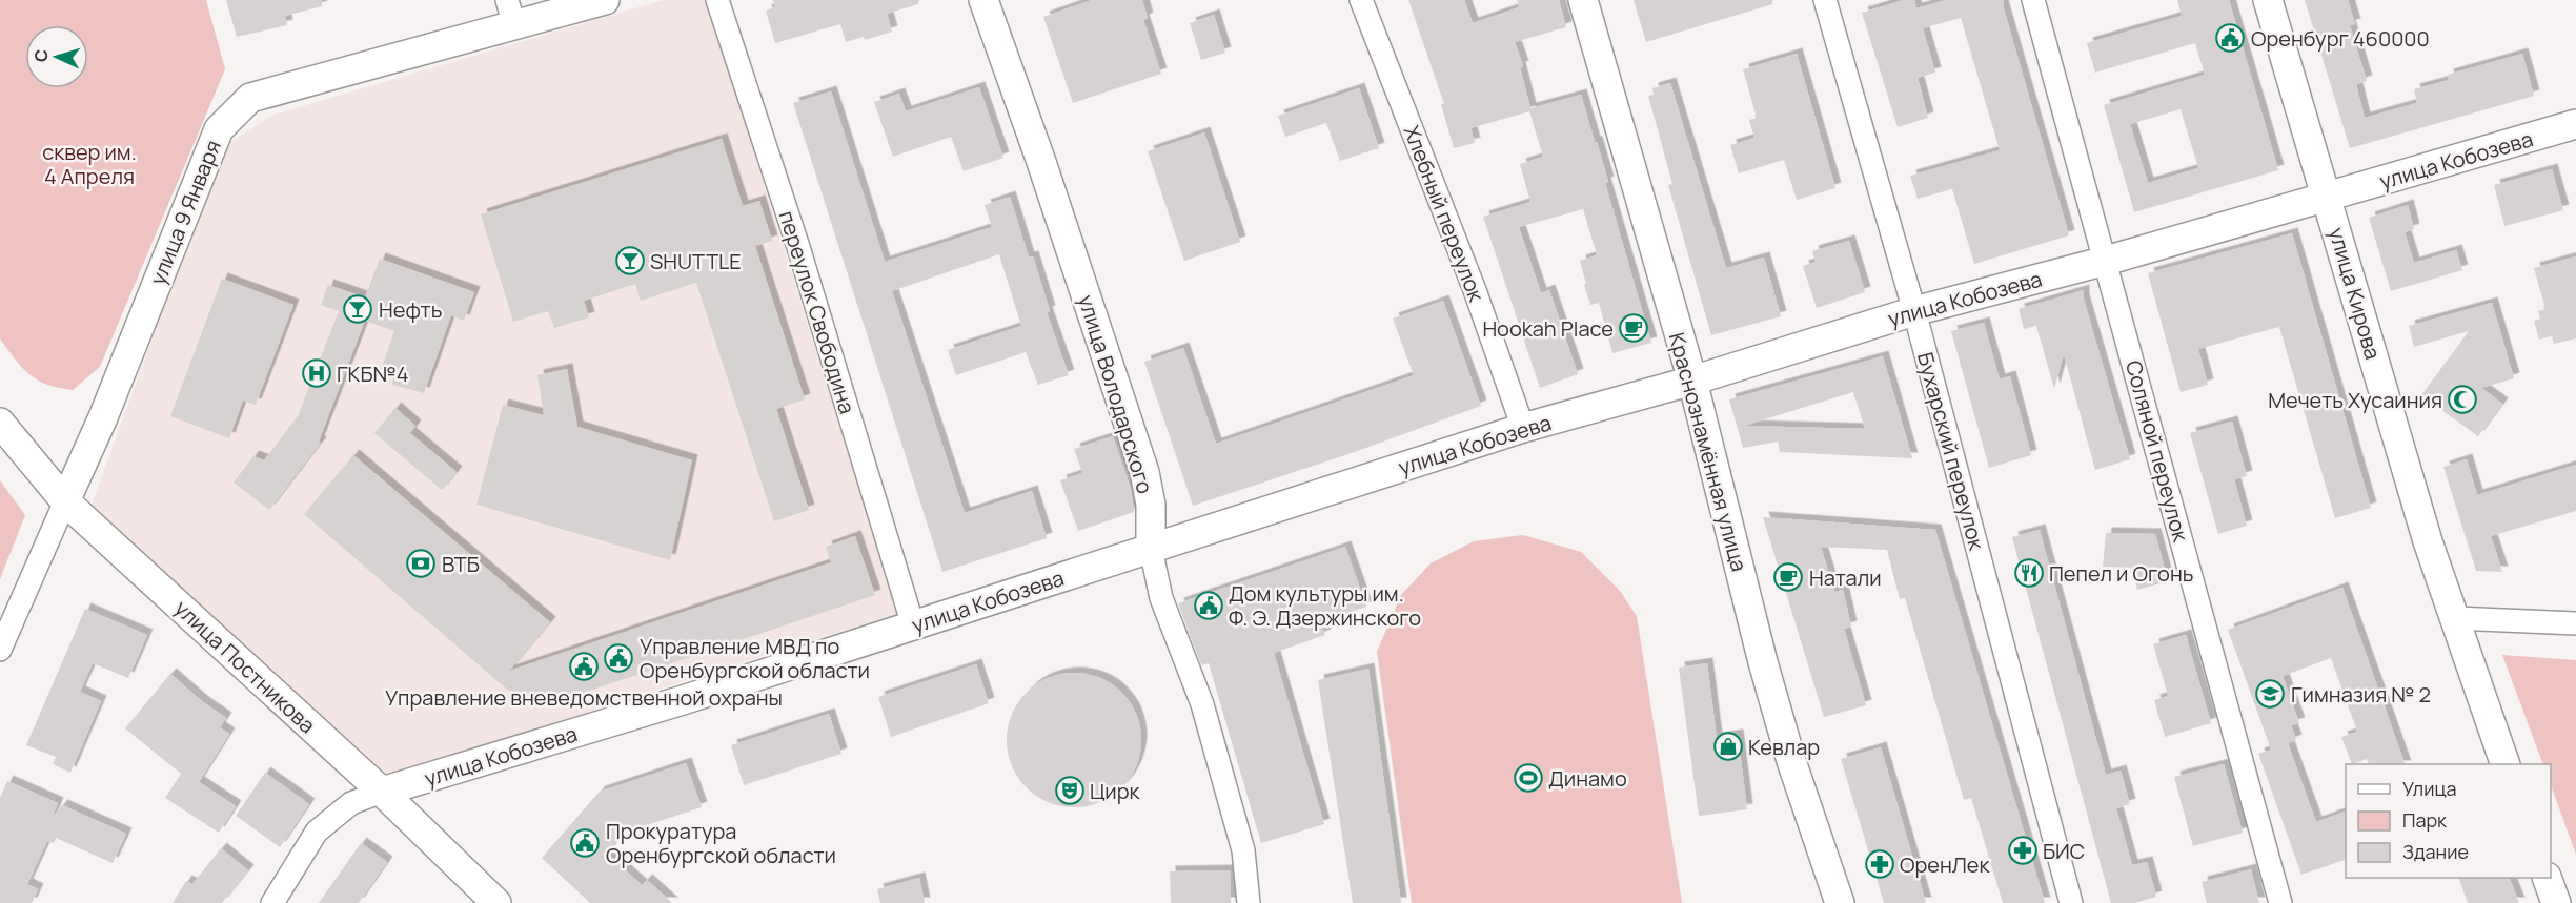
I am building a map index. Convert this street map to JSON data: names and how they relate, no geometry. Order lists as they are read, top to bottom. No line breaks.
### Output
{"streets":{"main road":["улица Кобозева","улица 9 Января","улица Кирова","улица Володарского","Краснознамённая улица","улица Постникова"],"street":["Хлебный переулок","переулок Свободина","Бухарский переулок","Соляной переулок"]},"crossings":[["улица Кобозева","Хлебный переулок"],["улица Кобозева","улица Кирова"],["улица Кобозева","переулок Свободина"],["улица Кобозева","улица Володарского"],["улица Кобозева","Бухарский переулок"],["улица Кобозева","Соляной переулок"],["улица Кобозева","Краснознамённая улица"],["улица Кобозева","улица Постникова"],["улица 9 Января","улица Постникова"]],"parks":["сквер им. 4 Апреля"],"places":{"public building":["Оренбург 460000","Дом культуры им. Ф. Э. Дзержинского","Управление МВД по Оренбургской области","Управление вневедомственной охраны","Прокуратура Оренбургской области"],"bar":["SHUTTLE","Нефть"],"cafe":["Hookah Place","Натали"],"hospital":["ГКБ№4"],"mosque":["Мечеть Хусаиния"],"bank":["ВТБ"],"restaurant":["Пепел и Огонь"],"school or university":["Гимназия № 2"],"shop":["Кевлар"],"sports":["Динамо"],"theatre":["Цирк"],"pharmacy":["БИС","ОренЛек"]},"legend":["Улица","Парк","Здание"],"north":"left"}
